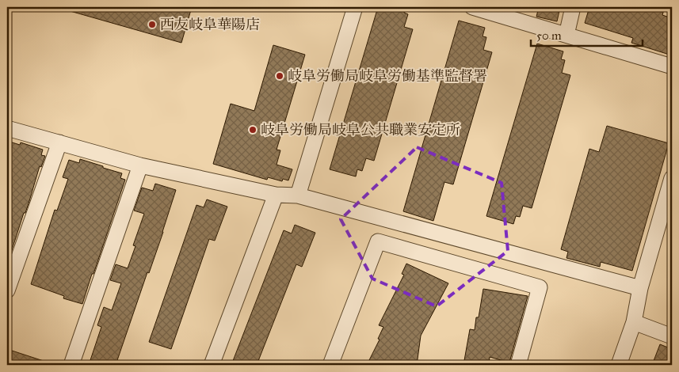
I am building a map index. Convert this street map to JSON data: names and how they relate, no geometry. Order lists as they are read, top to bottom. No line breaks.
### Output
{"places":["西友岐阜華陽店","岐阜労働局岐阜労働基準監督署","岐阜労働局岐阜公共職業安定所"],"scale_bar":"50 m"}
